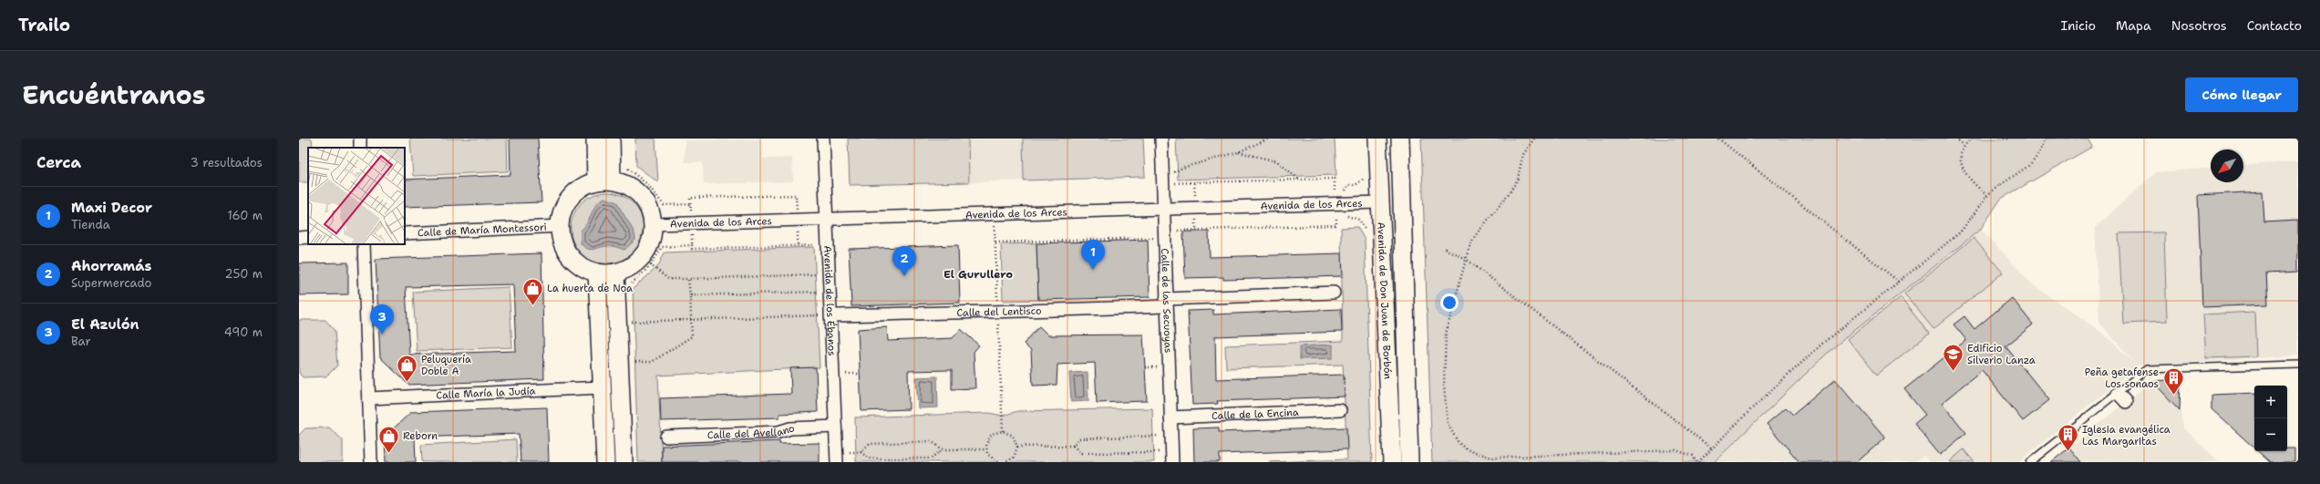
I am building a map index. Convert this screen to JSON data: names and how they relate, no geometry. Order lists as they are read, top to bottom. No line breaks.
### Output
{"streets":{"street":["Avenida de los Arces","Calle de María Montessori","Avenida de los Ébanos","Calle de las Secuoyas","Avenida de Don Juan de Borbón","Calle del Lentisco","Calle María la Judía","Calle de la Encina","Calle del Avellano"]},"crossings":[["Avenida de los Arces","Calle de María Montessori"],["Avenida de los Arces","Avenida de los Ébanos"],["Avenida de los Arces","Calle de las Secuoyas"],["Avenida de los Arces","Avenida de Don Juan de Borbón"],["Avenida de los Ébanos","Calle del Lentisco"],["Avenida de los Ébanos","Calle del Avellano"],["Calle de las Secuoyas","Calle del Lentisco"],["Calle de las Secuoyas","Calle de la Encina"]],"districts":["El Gurullero"],"places":{"shop":["La huerta de Noa","Peluquería Doble A","Reborn"],"school or university":["Edificio Silverio Lanza"],"building":["Peña getafense Los sonaos","Iglesia evangélica Las Margaritas"]},"north":"bottom left","page":{"header":"Trailo","nav":["Inicio","Mapa","Nosotros","Contacto"],"title":"Encuéntranos","buttons":"Cómo llegar","heading":["Cerca","3 resultados"],"list":[{"mark":"1","name":"Maxi Decor","note":"Tienda","value":"160 m"},{"mark":"2","name":"Ahorramás","note":"Supermercado","value":"250 m"},{"mark":"3","name":"El Azulón","note":"Bar","value":"490 m"}],"pins":["1","2","3"],"map_buttons":["+","−"]}}
